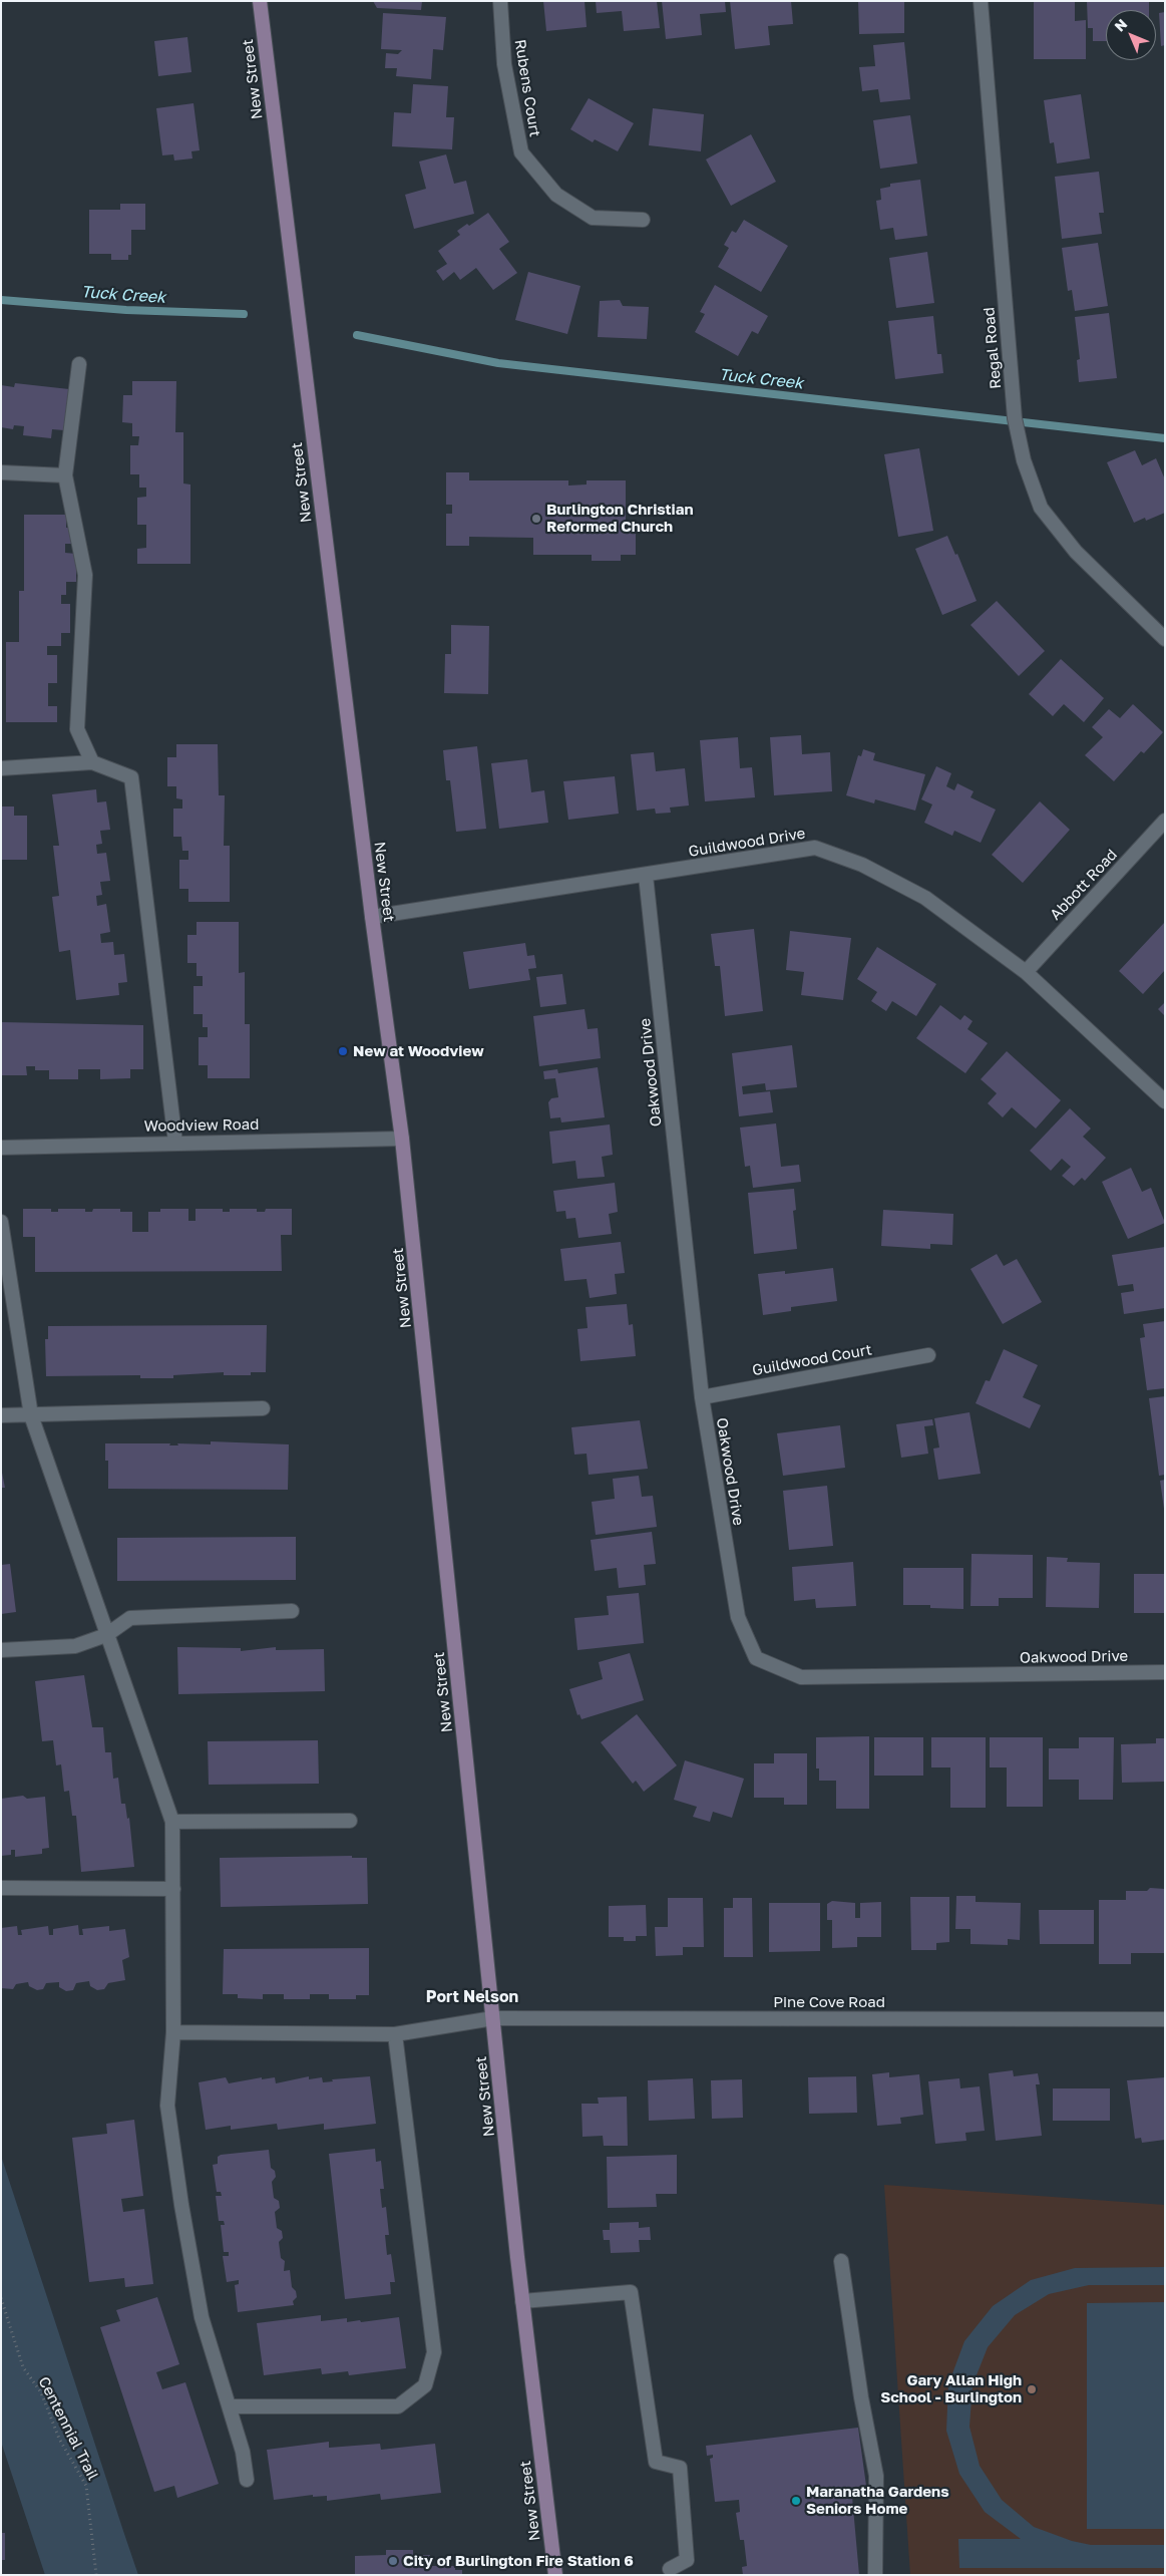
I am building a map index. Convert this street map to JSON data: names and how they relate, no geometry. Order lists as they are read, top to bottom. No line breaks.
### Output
{"streets":{"main road":["New Street"],"street":["Rubens Court","Regal Road","Guildwood Drive","Abbott Road","Oakwood Drive","Woodview Road","Guildwood Court","Pine Cove Road"],"path":["Centennial Trail"]},"crossings":[["New Street","Guildwood Drive"],["New Street","Woodview Road"],["New Street","Pine Cove Road"],["Guildwood Drive","Abbott Road"],["Guildwood Drive","Oakwood Drive"],["Oakwood Drive","Guildwood Court"]],"districts":["Port Nelson"],"water":["Tuck Creek"],"places":["Burlington Christian Reformed Church","New at Woodview","Gary Allan High School - Burlington","Maranatha Gardens Seniors Home","City of Burlington Fire Station 6"],"north":"top left"}
